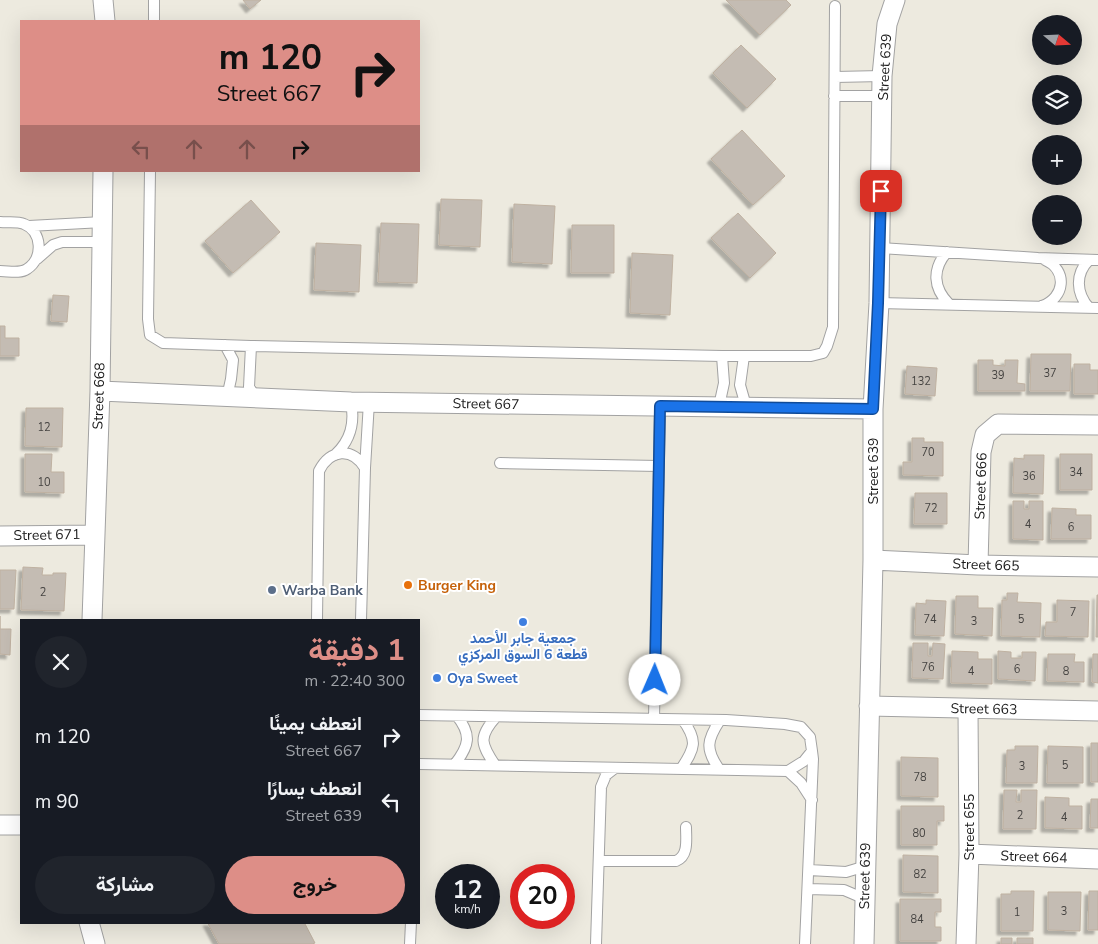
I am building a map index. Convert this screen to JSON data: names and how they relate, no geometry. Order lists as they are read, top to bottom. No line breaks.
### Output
{"streets":{"street":["Street 639","Street 668","Street 667","Street 666","Street 671","Street 665","Street 663","Street 655","Street 664"]},"crossings":[["Street 639","Street 667"],["Street 639","Street 665"],["Street 639","Street 663"],["Street 668","Street 667"],["Street 668","Street 671"],["Street 666","Street 665"],["Street 663","Street 655"],["Street 655","Street 664"]],"places":["Burger King","Warba Bank","جمعية جابر الأحمد قطعة 6 السوق المركزي","Oya Sweet"],"house_numbers":["37","39","132","12","70","34","36","10","72","4","6","2","7","74","5","3","76","6","4","8","5","3","78","2","4","80","82","3","1","84"],"north":"right","page":{"map_buttons":["+","−"],"turn":["120 m","Street 667"],"heading":["1 دقيقة","300 m · 22:40"],"list":[{"name":"انعطف يمينًا","note":"Street 667","value":"120 m"},{"name":"انعطف يسارًا","note":"Street 639","value":"90 m"}],"buttons":["خروج","مشاركة"],"speed":"12 km/h","limit":"20"}}
